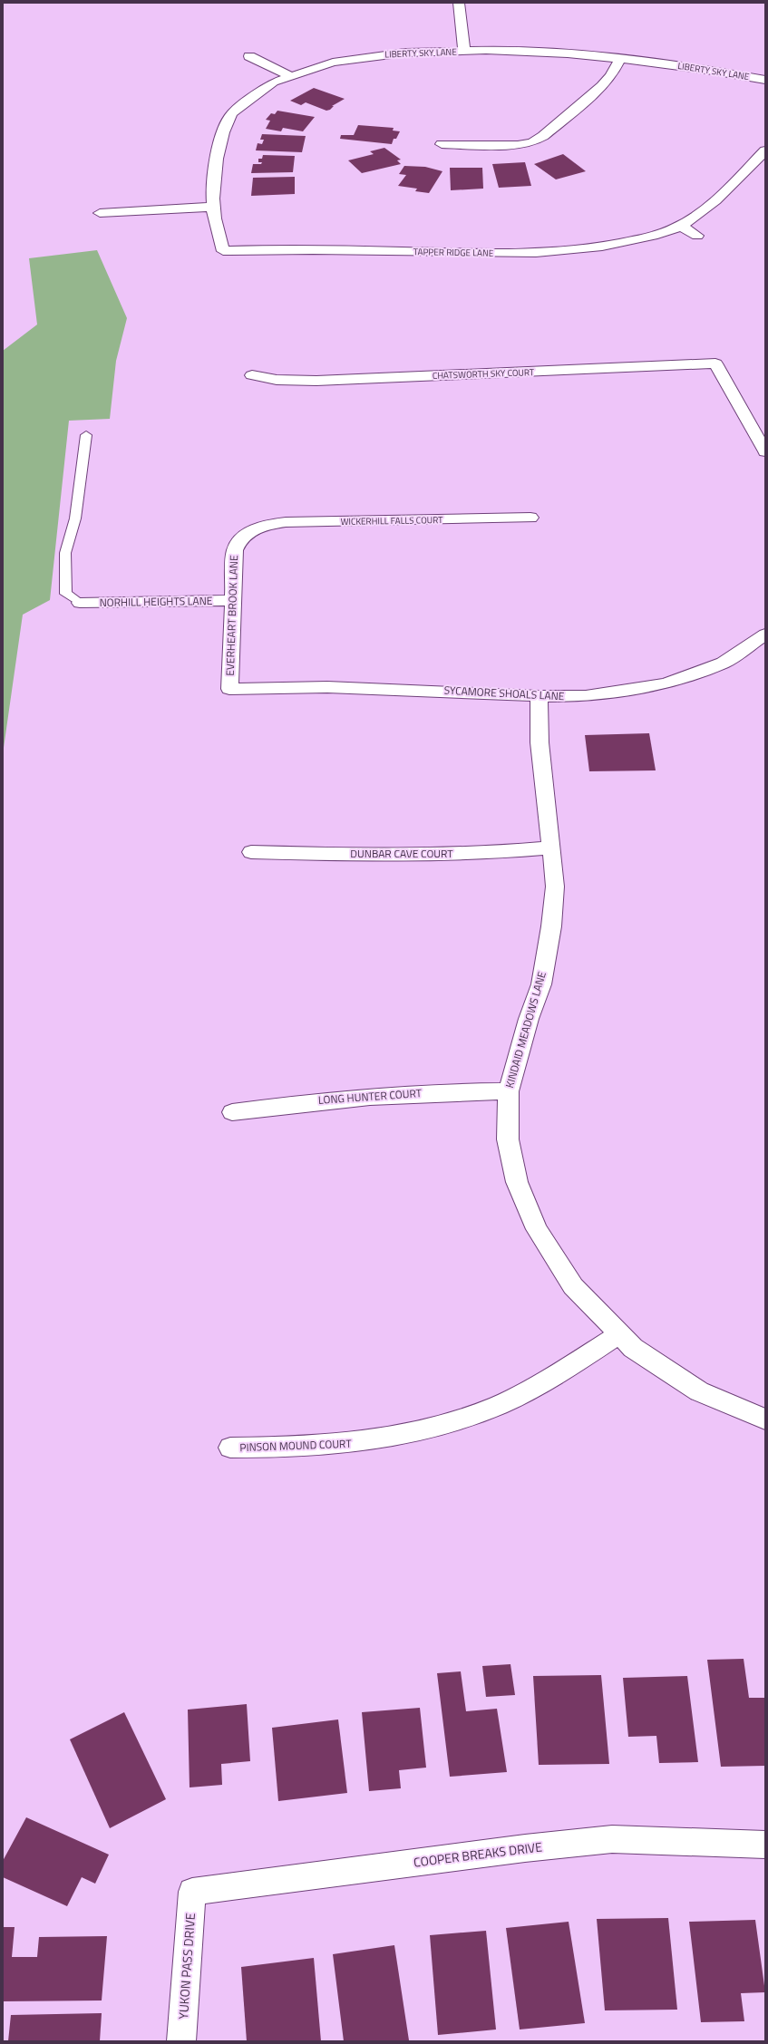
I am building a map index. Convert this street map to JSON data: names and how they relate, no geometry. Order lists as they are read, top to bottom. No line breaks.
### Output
{"streets":{"street":["LIBERTY SKY LANE","TAPPER RIDGE LANE","CHATSWORTH SKY COURT","WICKERHILL FALLS COURT","NORHILL HEIGHTS LANE","EVERHEART BROOK LANE","SYCAMORE SHOALS LANE","DUNBAR CAVE COURT","KINDAID MEADOWS LANE","LONG HUNTER COURT","PINSON MOUND COURT","COOPER BREAKS DRIVE","YUKON PASS DRIVE"]},"crossings":[["LIBERTY SKY LANE","TAPPER RIDGE LANE"],["WICKERHILL FALLS COURT","EVERHEART BROOK LANE"],["NORHILL HEIGHTS LANE","EVERHEART BROOK LANE"],["EVERHEART BROOK LANE","SYCAMORE SHOALS LANE"],["SYCAMORE SHOALS LANE","KINDAID MEADOWS LANE"],["DUNBAR CAVE COURT","KINDAID MEADOWS LANE"],["KINDAID MEADOWS LANE","LONG HUNTER COURT"],["KINDAID MEADOWS LANE","PINSON MOUND COURT"],["COOPER BREAKS DRIVE","YUKON PASS DRIVE"]]}
